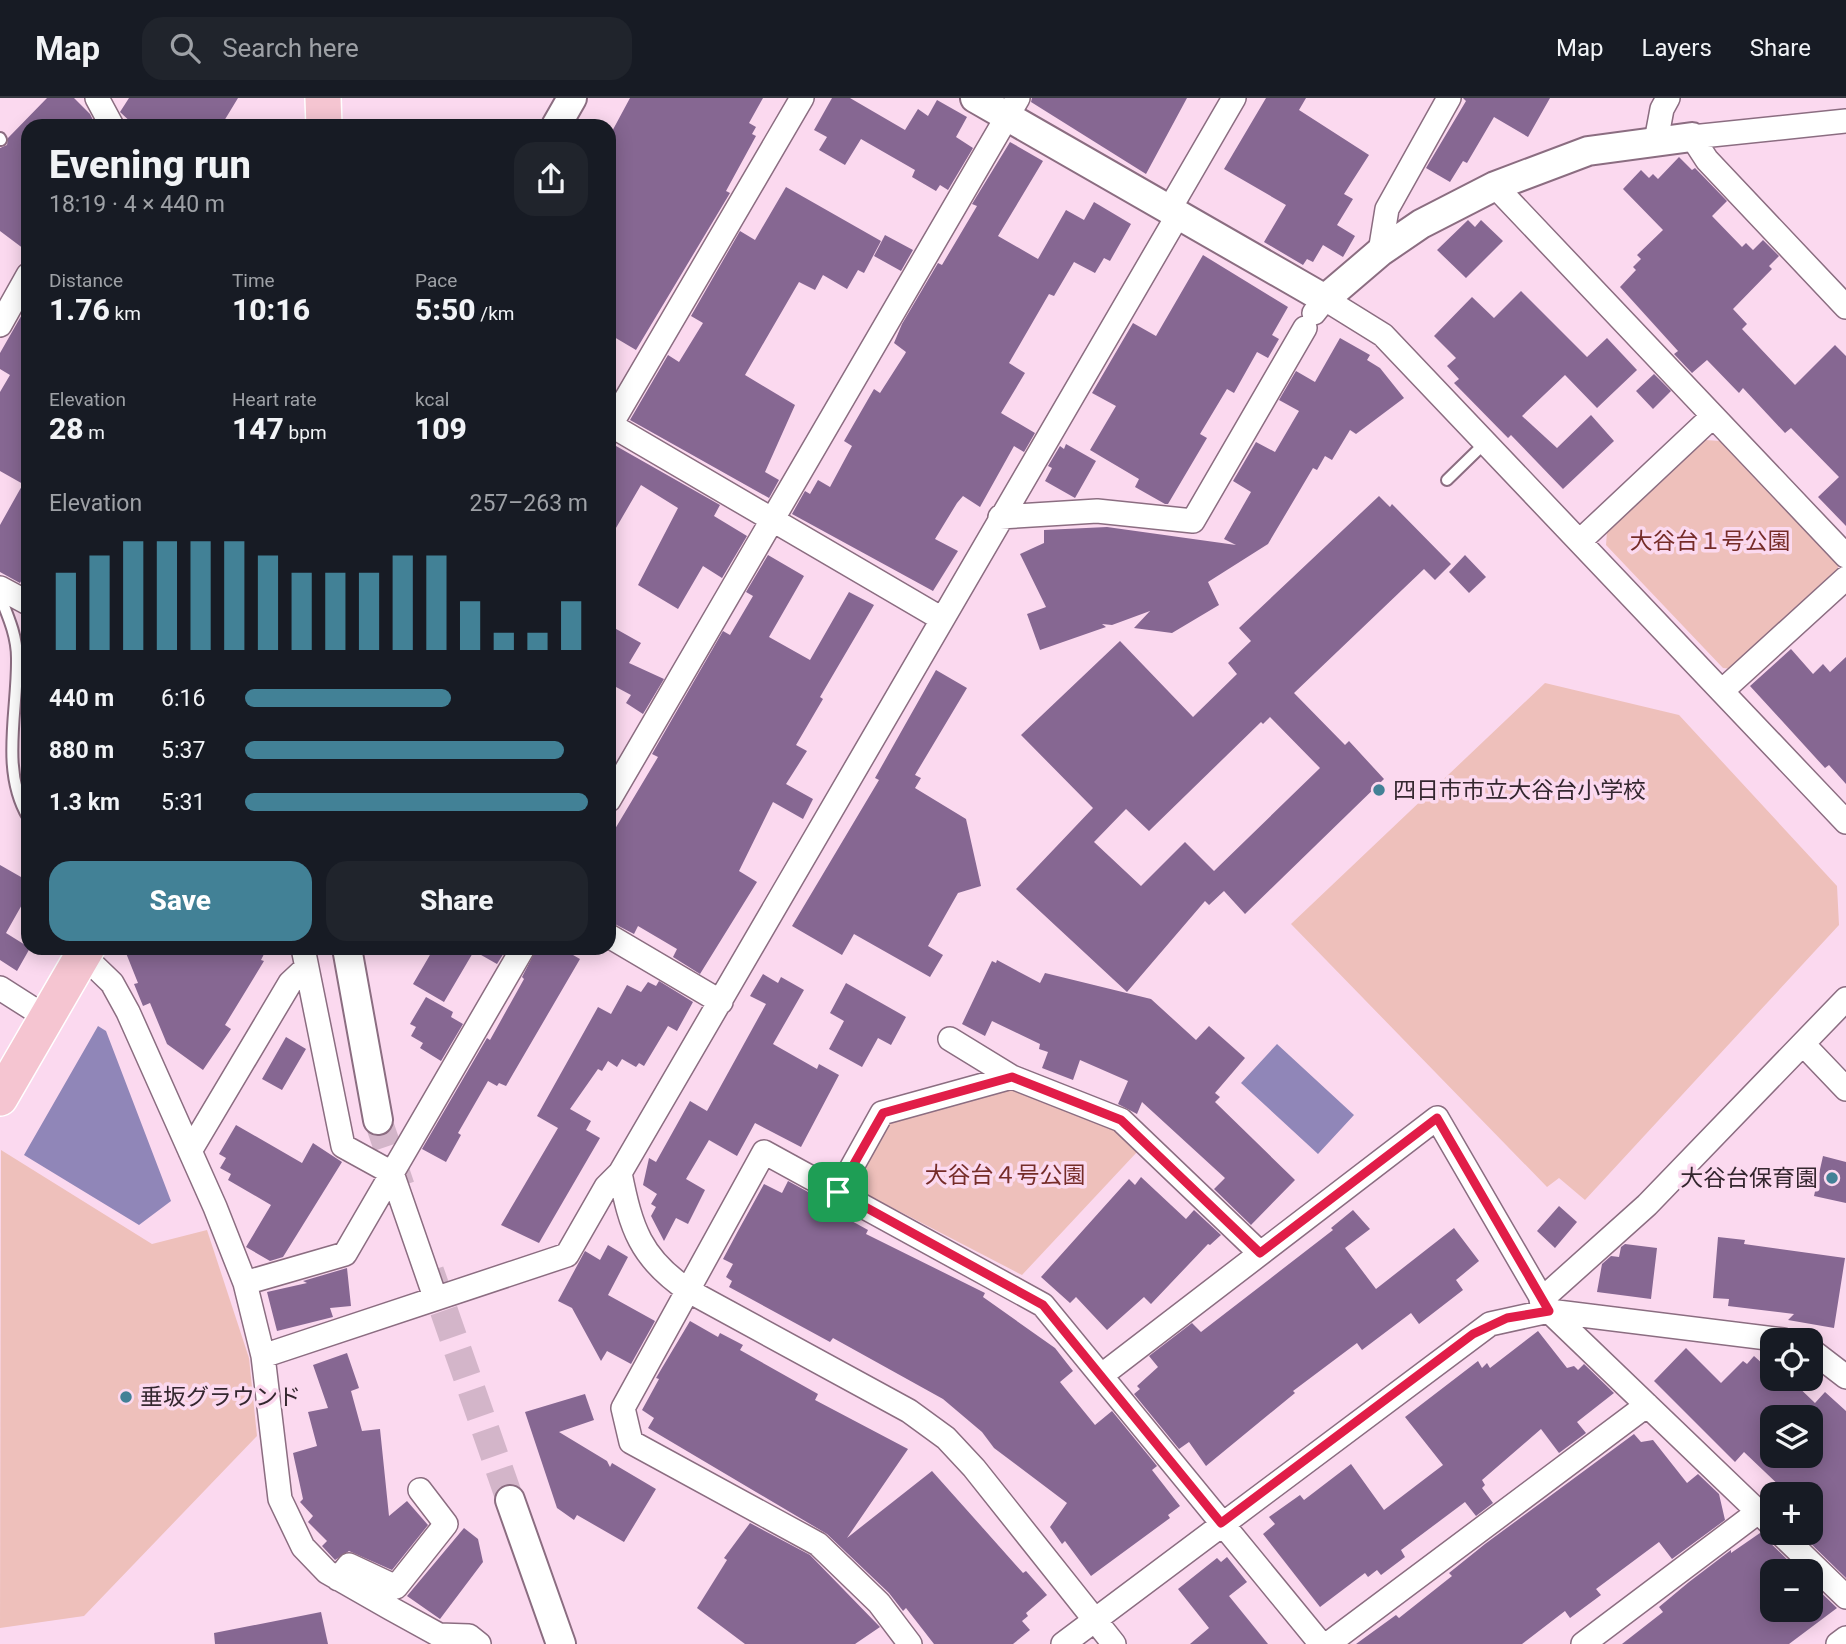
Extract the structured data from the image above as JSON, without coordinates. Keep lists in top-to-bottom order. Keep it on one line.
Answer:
{"parks":["大谷台１号公園","大谷台４号公園"],"places":["四日市市立大谷台小学校","大谷台保育園","垂坂グラウンド"],"page":{"header":"Map","search":"Search here","nav":["Map","Layers","Share"],"heading":["Evening run","18:19 · 4 × 440 m"],"stats":[["Distance","1.76 km"],["Time","10:16"],["Pace","5:50 /km"],["Elevation","28 m"],["Heart rate","147 bpm"],["kcal","109"]],"chart":["Elevation","257–263 m"],"list":[{"name":"440 m","note":"6:16"},{"name":"880 m","note":"5:37"},{"name":"1.3 km","note":"5:31"}],"buttons":["Save","Share"],"map_buttons":["+","−"]}}
